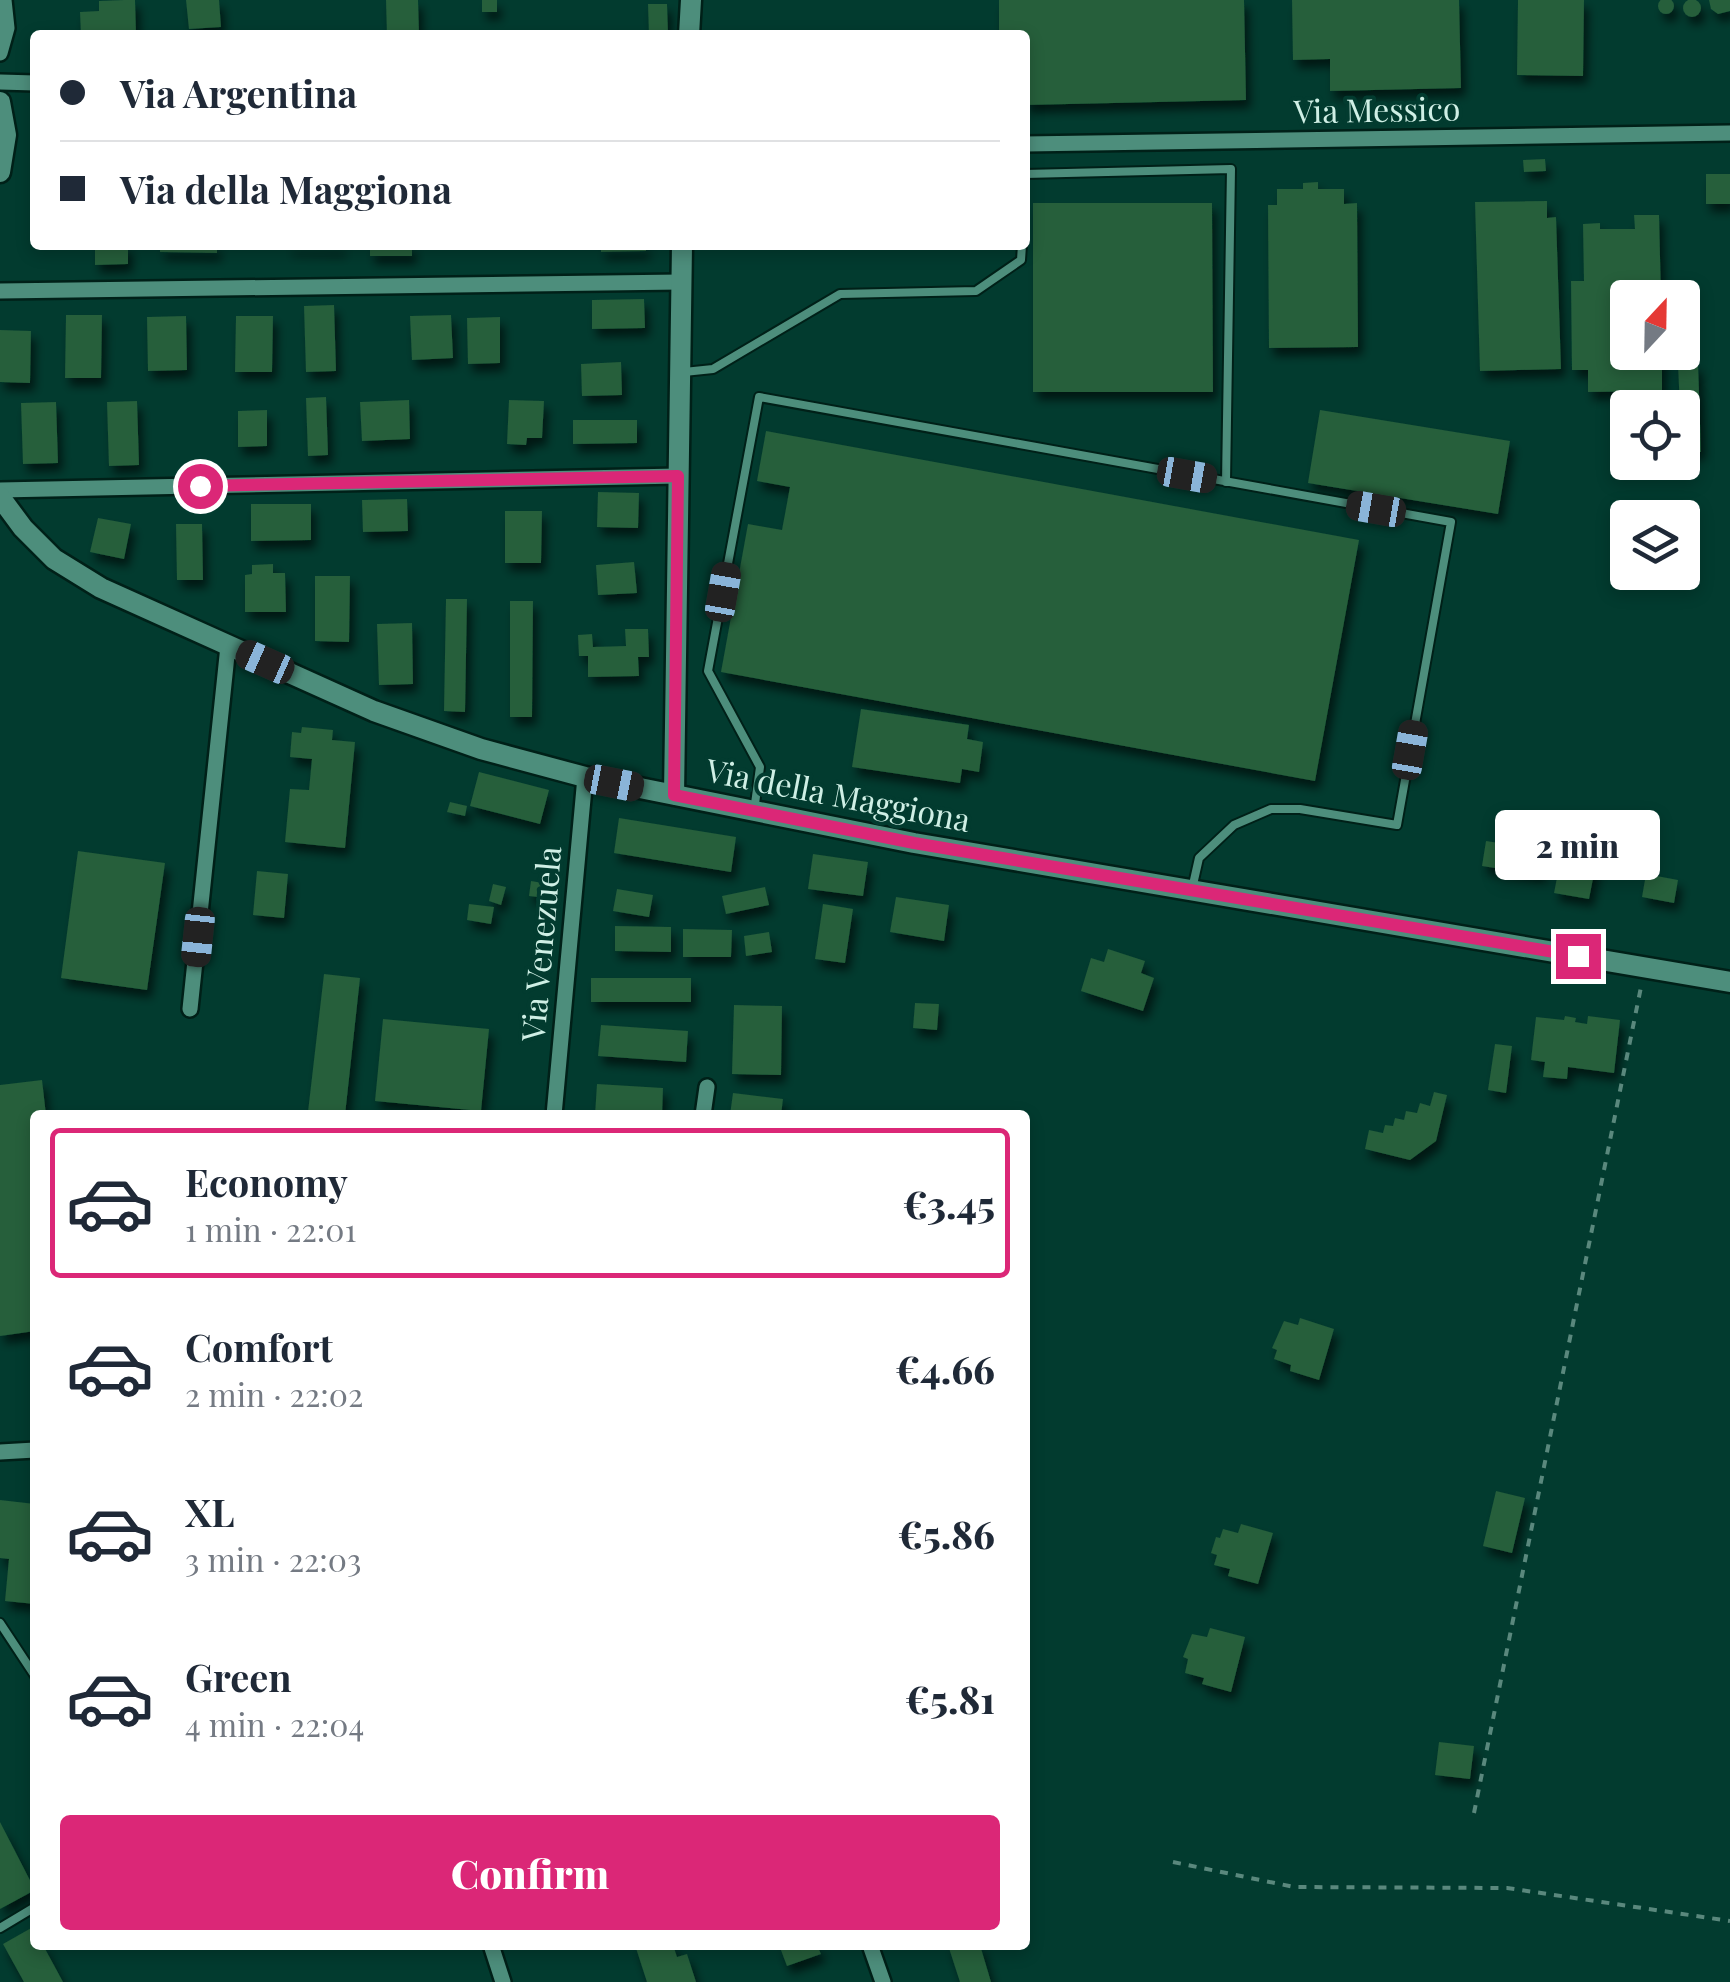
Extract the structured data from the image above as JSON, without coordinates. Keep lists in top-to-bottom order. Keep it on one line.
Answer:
{"streets":{"street":["Via Messico","Via della Maggiona","Via Venezuela"]},"crossings":[["Via della Maggiona","Via Venezuela"]],"north":"top","page":{"banner":["Via Argentina","Via della Maggiona"],"bubble":"2 min","list":[{"name":"Economy","note":"1 min · 22:01","value":"€3.45"},{"name":"Comfort","note":"2 min · 22:02","value":"€4.66"},{"name":"XL","note":"3 min · 22:03","value":"€5.86"},{"name":"Green","note":"4 min · 22:04","value":"€5.81"}],"buttons":"Confirm"}}
